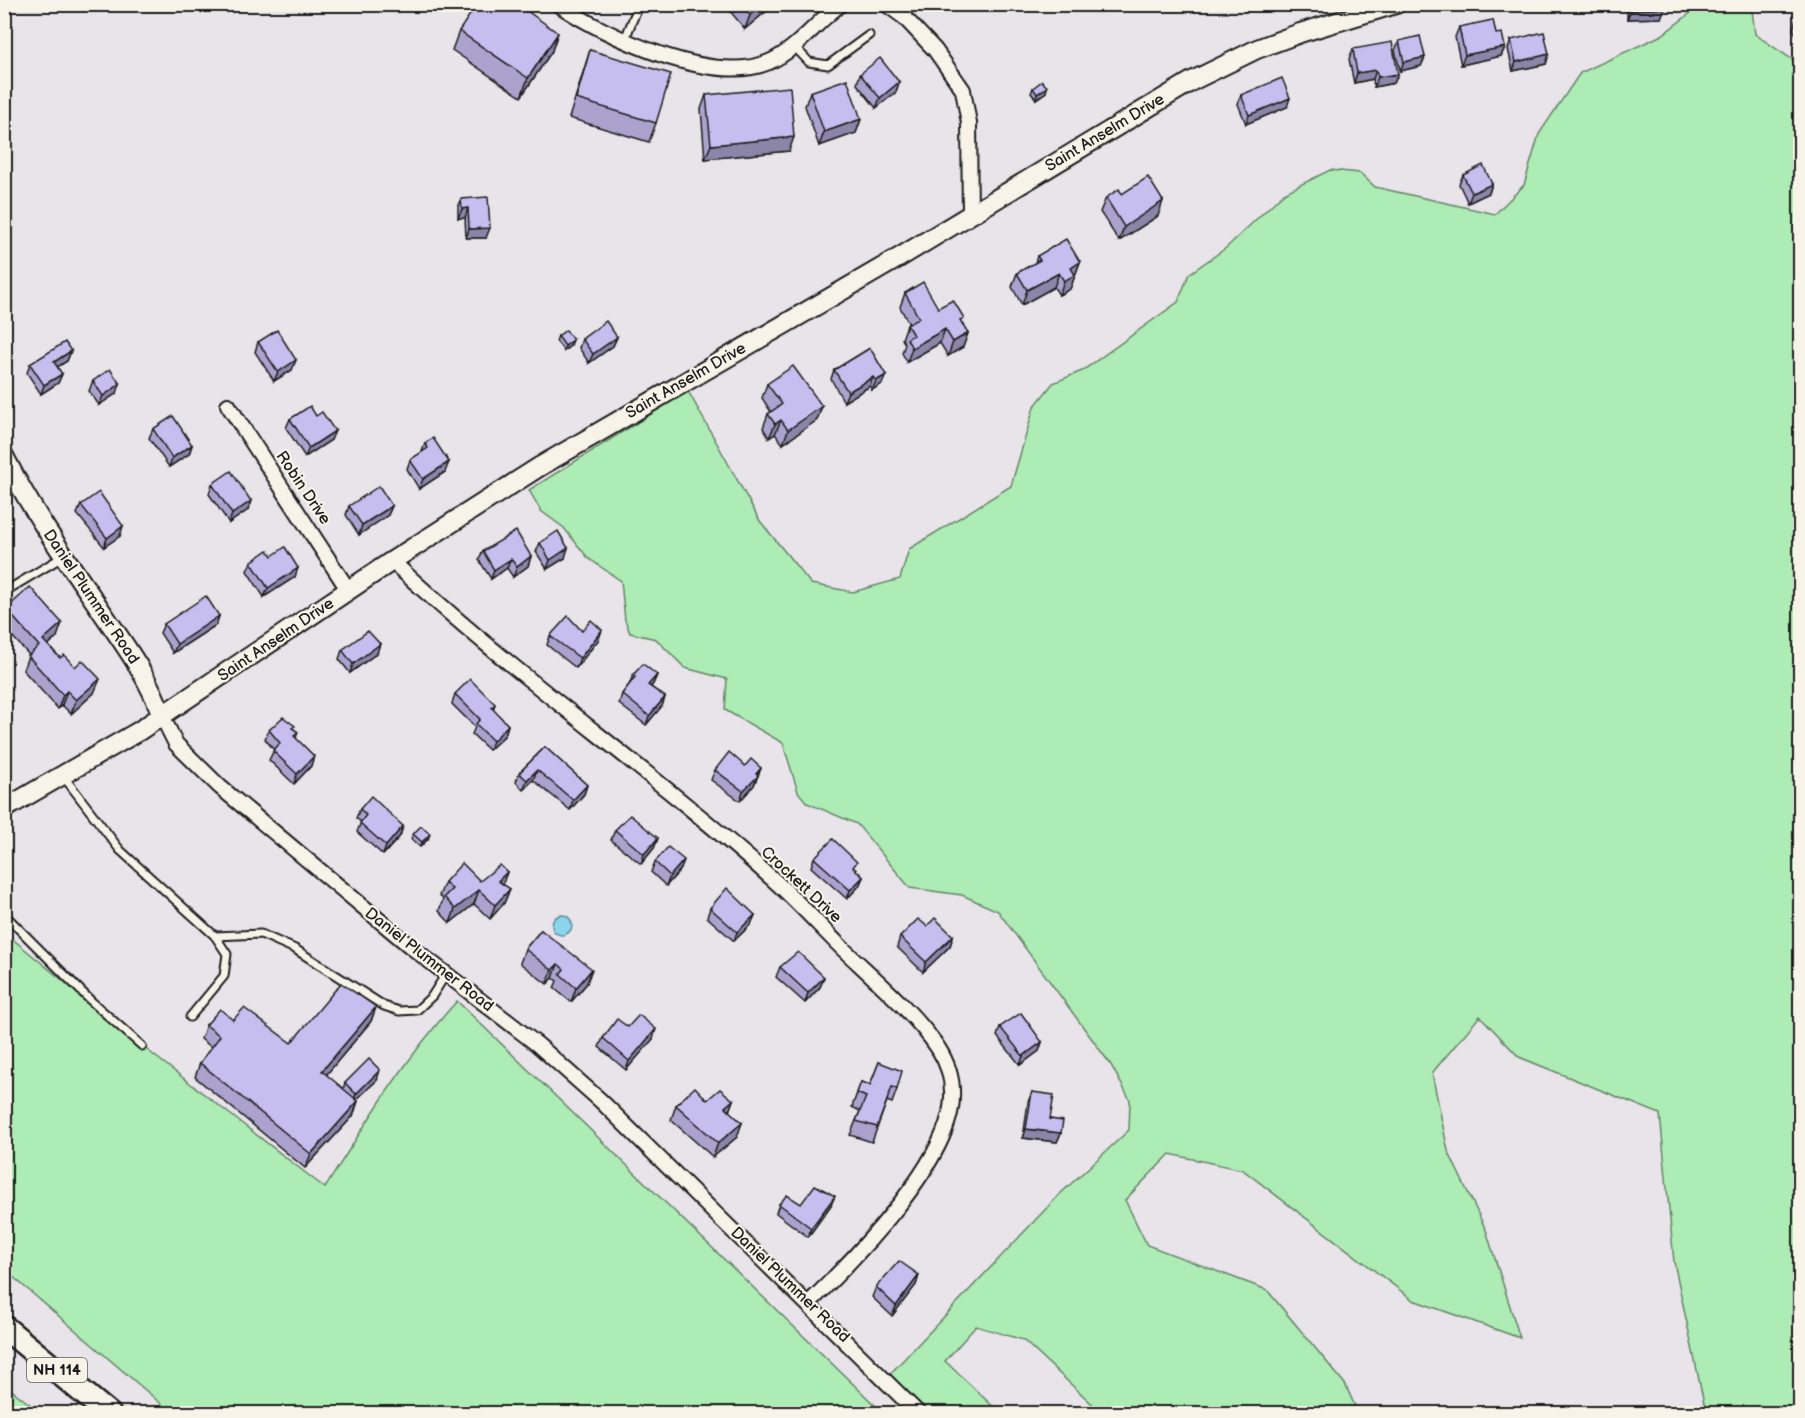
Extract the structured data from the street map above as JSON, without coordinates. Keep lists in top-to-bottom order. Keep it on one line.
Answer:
{"streets":{"main road":["NH 114"],"street":["Saint Anselm Drive","Robin Drive","Daniel Plummer Road","Crockett Drive"]},"crossings":[["Saint Anselm Drive","Robin Drive"],["Saint Anselm Drive","Daniel Plummer Road"],["Saint Anselm Drive","Crockett Drive"],["Daniel Plummer Road","Crockett Drive"]]}
